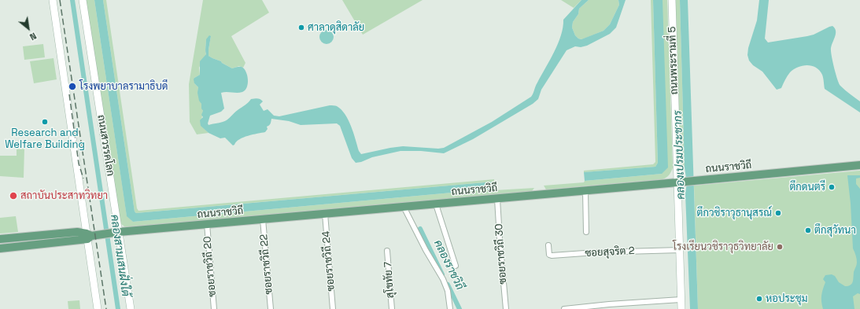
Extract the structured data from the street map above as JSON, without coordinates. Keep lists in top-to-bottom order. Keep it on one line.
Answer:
{"streets":{"main road":["ถนนราชวิถี"],"street":["ถนนพระรามที่ 5","ถนนสวรรคโลก","ซอยสุจริต 2","ซอยราชวิถี 30","ซอยราชวิถี 24","ซอยราชวิถี 22","ซอยราชวิถี 20","สุโขทัย 7"]},"crossings":[["ถนนพระรามที่ 5","ถนนราชวิถี"],["ถนนพระรามที่ 5","ซอยสุจริต 2"],["ถนนสวรรคโลก","ถนนราชวิถี"],["ถนนราชวิถี","ซอยราชวิถี 30"],["ถนนราชวิถี","ซอยราชวิถี 24"],["ถนนราชวิถี","ซอยราชวิถี 22"],["ถนนราชวิถี","ซอยราชวิถี 20"]],"water":["คลองเปรมประชากร","คลองสามเสนฝั่งใต้","คลองราชวิถี"],"places":["ศาลาดุสิดาลัย","โรงพยาบาลรามาธิบดี","Research and Welfare Building","ตึกดนตรี","สถาบันประสาทวิทยา","ตึกวชิราวุธานุสรณ์","ตึกสุวัทนา","โรงเรียนวชิราวุธวิทยาลัย","หอประชุม"],"north":"bottom right"}
